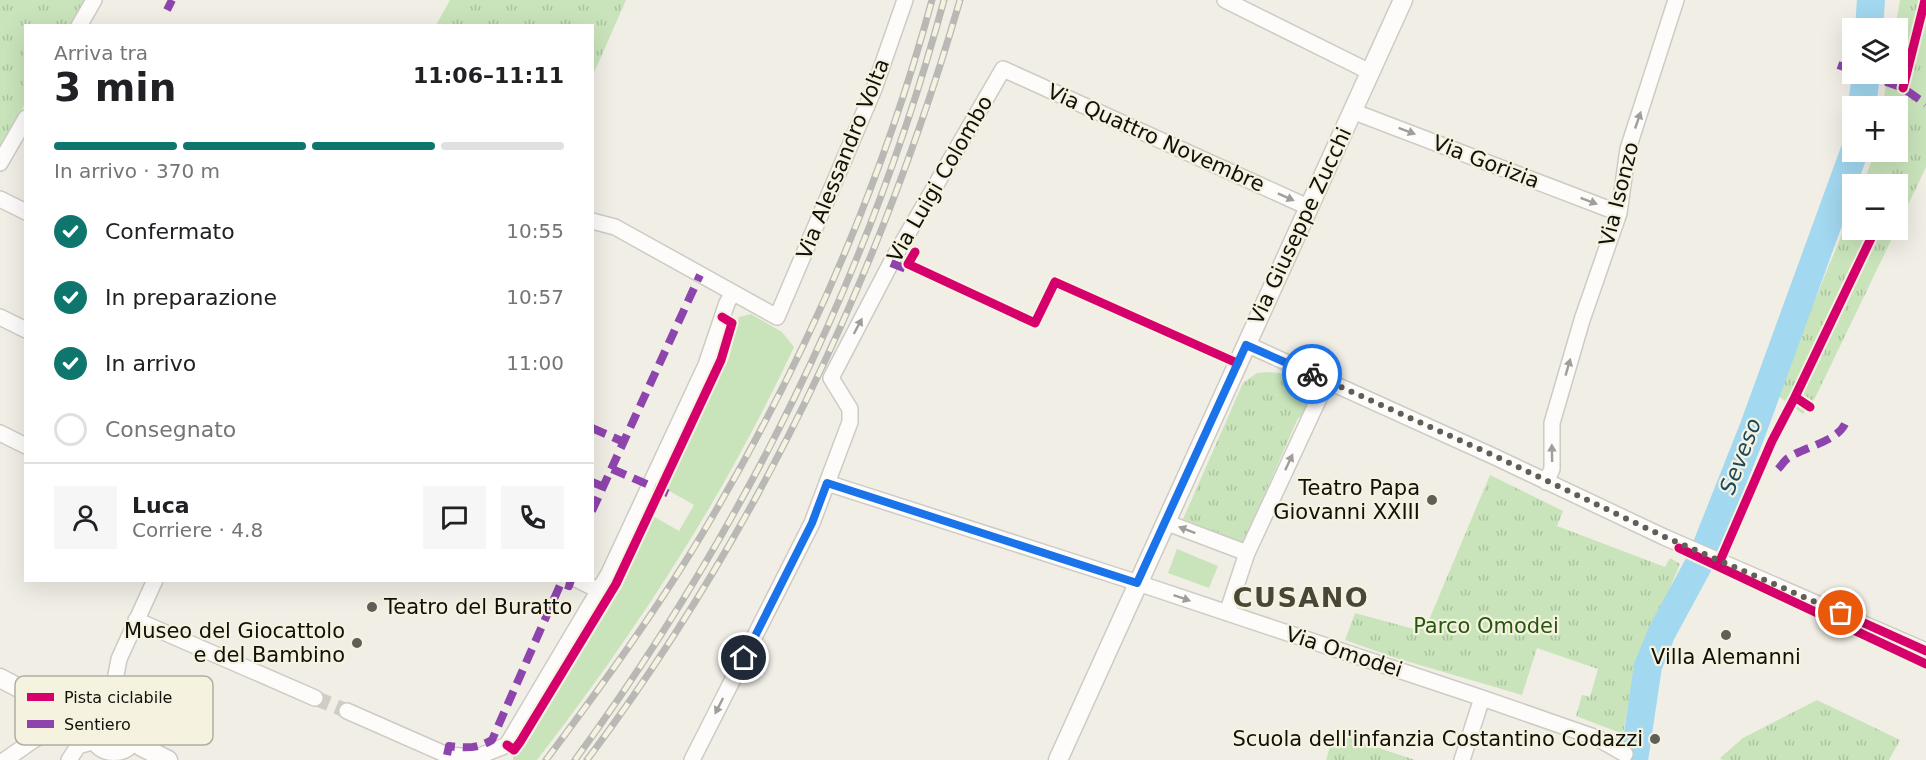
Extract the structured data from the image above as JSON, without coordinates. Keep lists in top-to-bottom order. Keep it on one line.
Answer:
{"streets":{"street":["Via Quattro Novembre","Via Alessandro Volta","Via Gorizia","Via Luigi Colombo","Via Isonzo","Via Giuseppe Zucchi","Via Omodei"]},"crossings":[["Via Quattro Novembre","Via Luigi Colombo"],["Via Quattro Novembre","Via Giuseppe Zucchi"],["Via Gorizia","Via Isonzo"],["Via Gorizia","Via Giuseppe Zucchi"],["Via Luigi Colombo","Via Omodei"],["Via Giuseppe Zucchi","Via Omodei"]],"one_way":["Via Quattro Novembre","Via Gorizia","Via Isonzo"],"districts":["CUSANO"],"water":["Seveso"],"parks":["Parco Omodei"],"places":["Teatro Papa Giovanni XXIII","Teatro del Buratto","Villa Alemanni","Museo del Giocattolo e del Bambino","Scuola dell'infanzia Costantino Codazzi"],"legend":["Pista ciclabile","Sentiero"],"page":{"map_buttons":["+","−"],"heading":["3 min","Arriva tra","11:06–11:11"],"panel":["Luca","Corriere · 4.8"],"bar":"In arrivo · 370 m","list":[["Confermato","10:55"],["In preparazione","10:57"],["In arrivo","11:00"],"Consegnato"]}}
